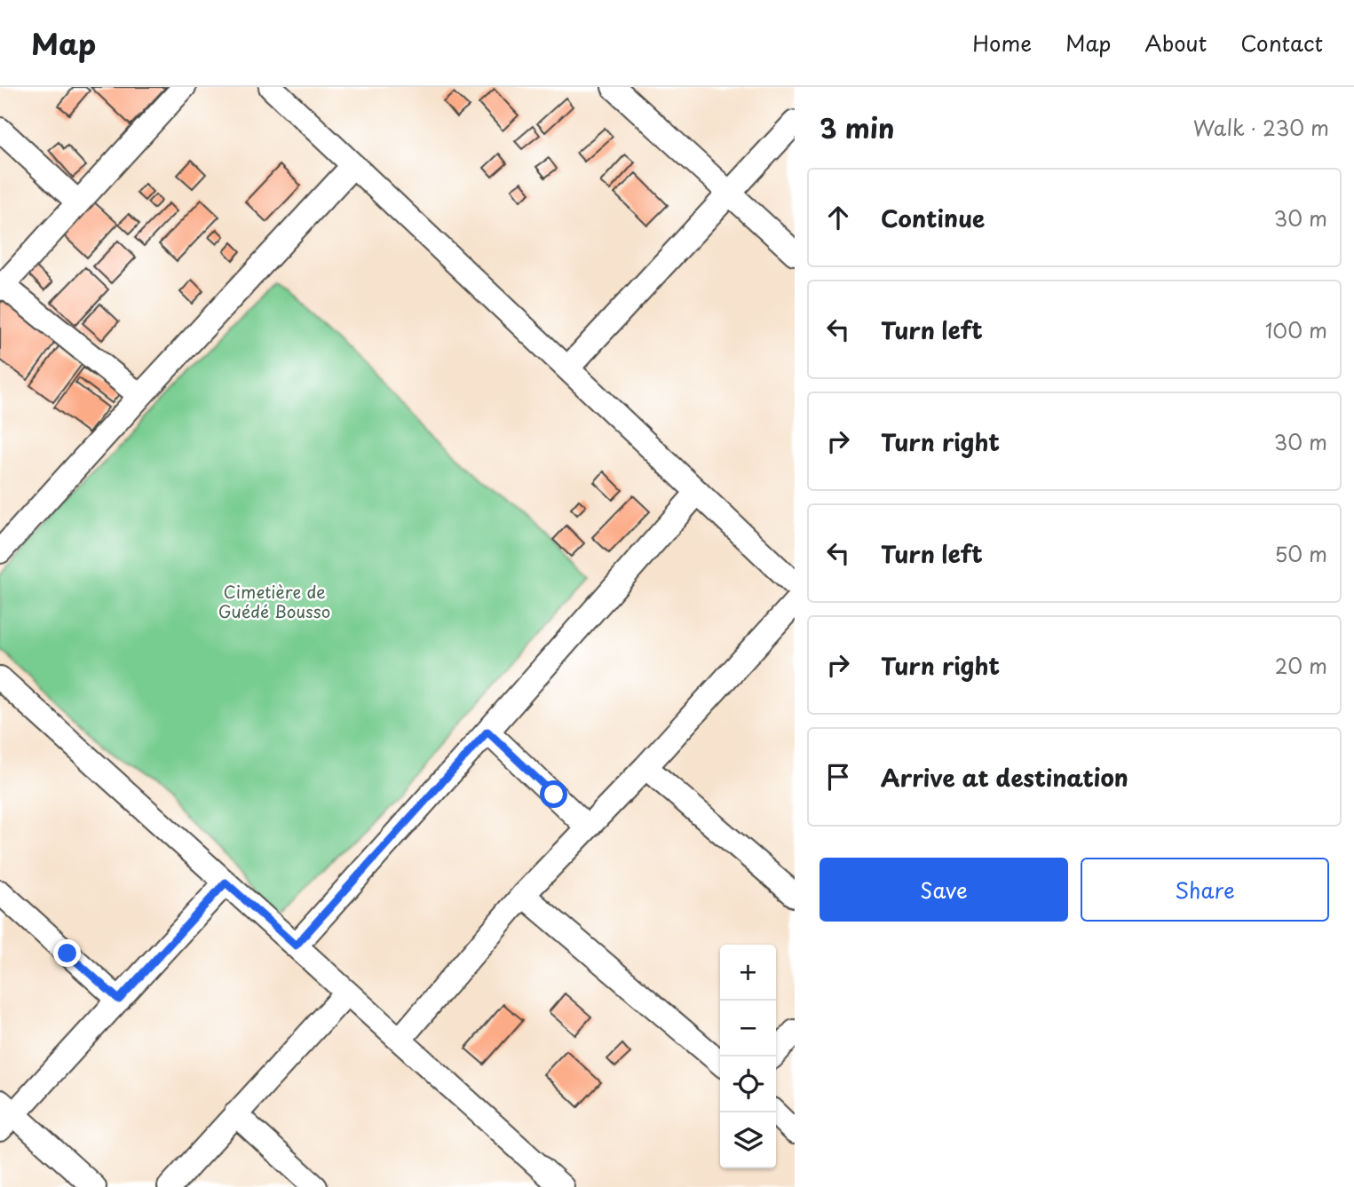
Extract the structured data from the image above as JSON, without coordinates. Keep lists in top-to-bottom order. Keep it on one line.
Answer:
{"parks":["Cimetière de Guédé Bousso"],"page":{"header":"Map","nav":["Home","Map","About","Contact"],"heading":["3 min","Walk · 230 m"],"list":[["Continue","30 m"],["Turn left","100 m"],["Turn right","30 m"],["Turn left","50 m"],["Turn right","20 m"],"Arrive at destination"],"buttons":["Save","Share"],"map_buttons":["+","−"]}}
